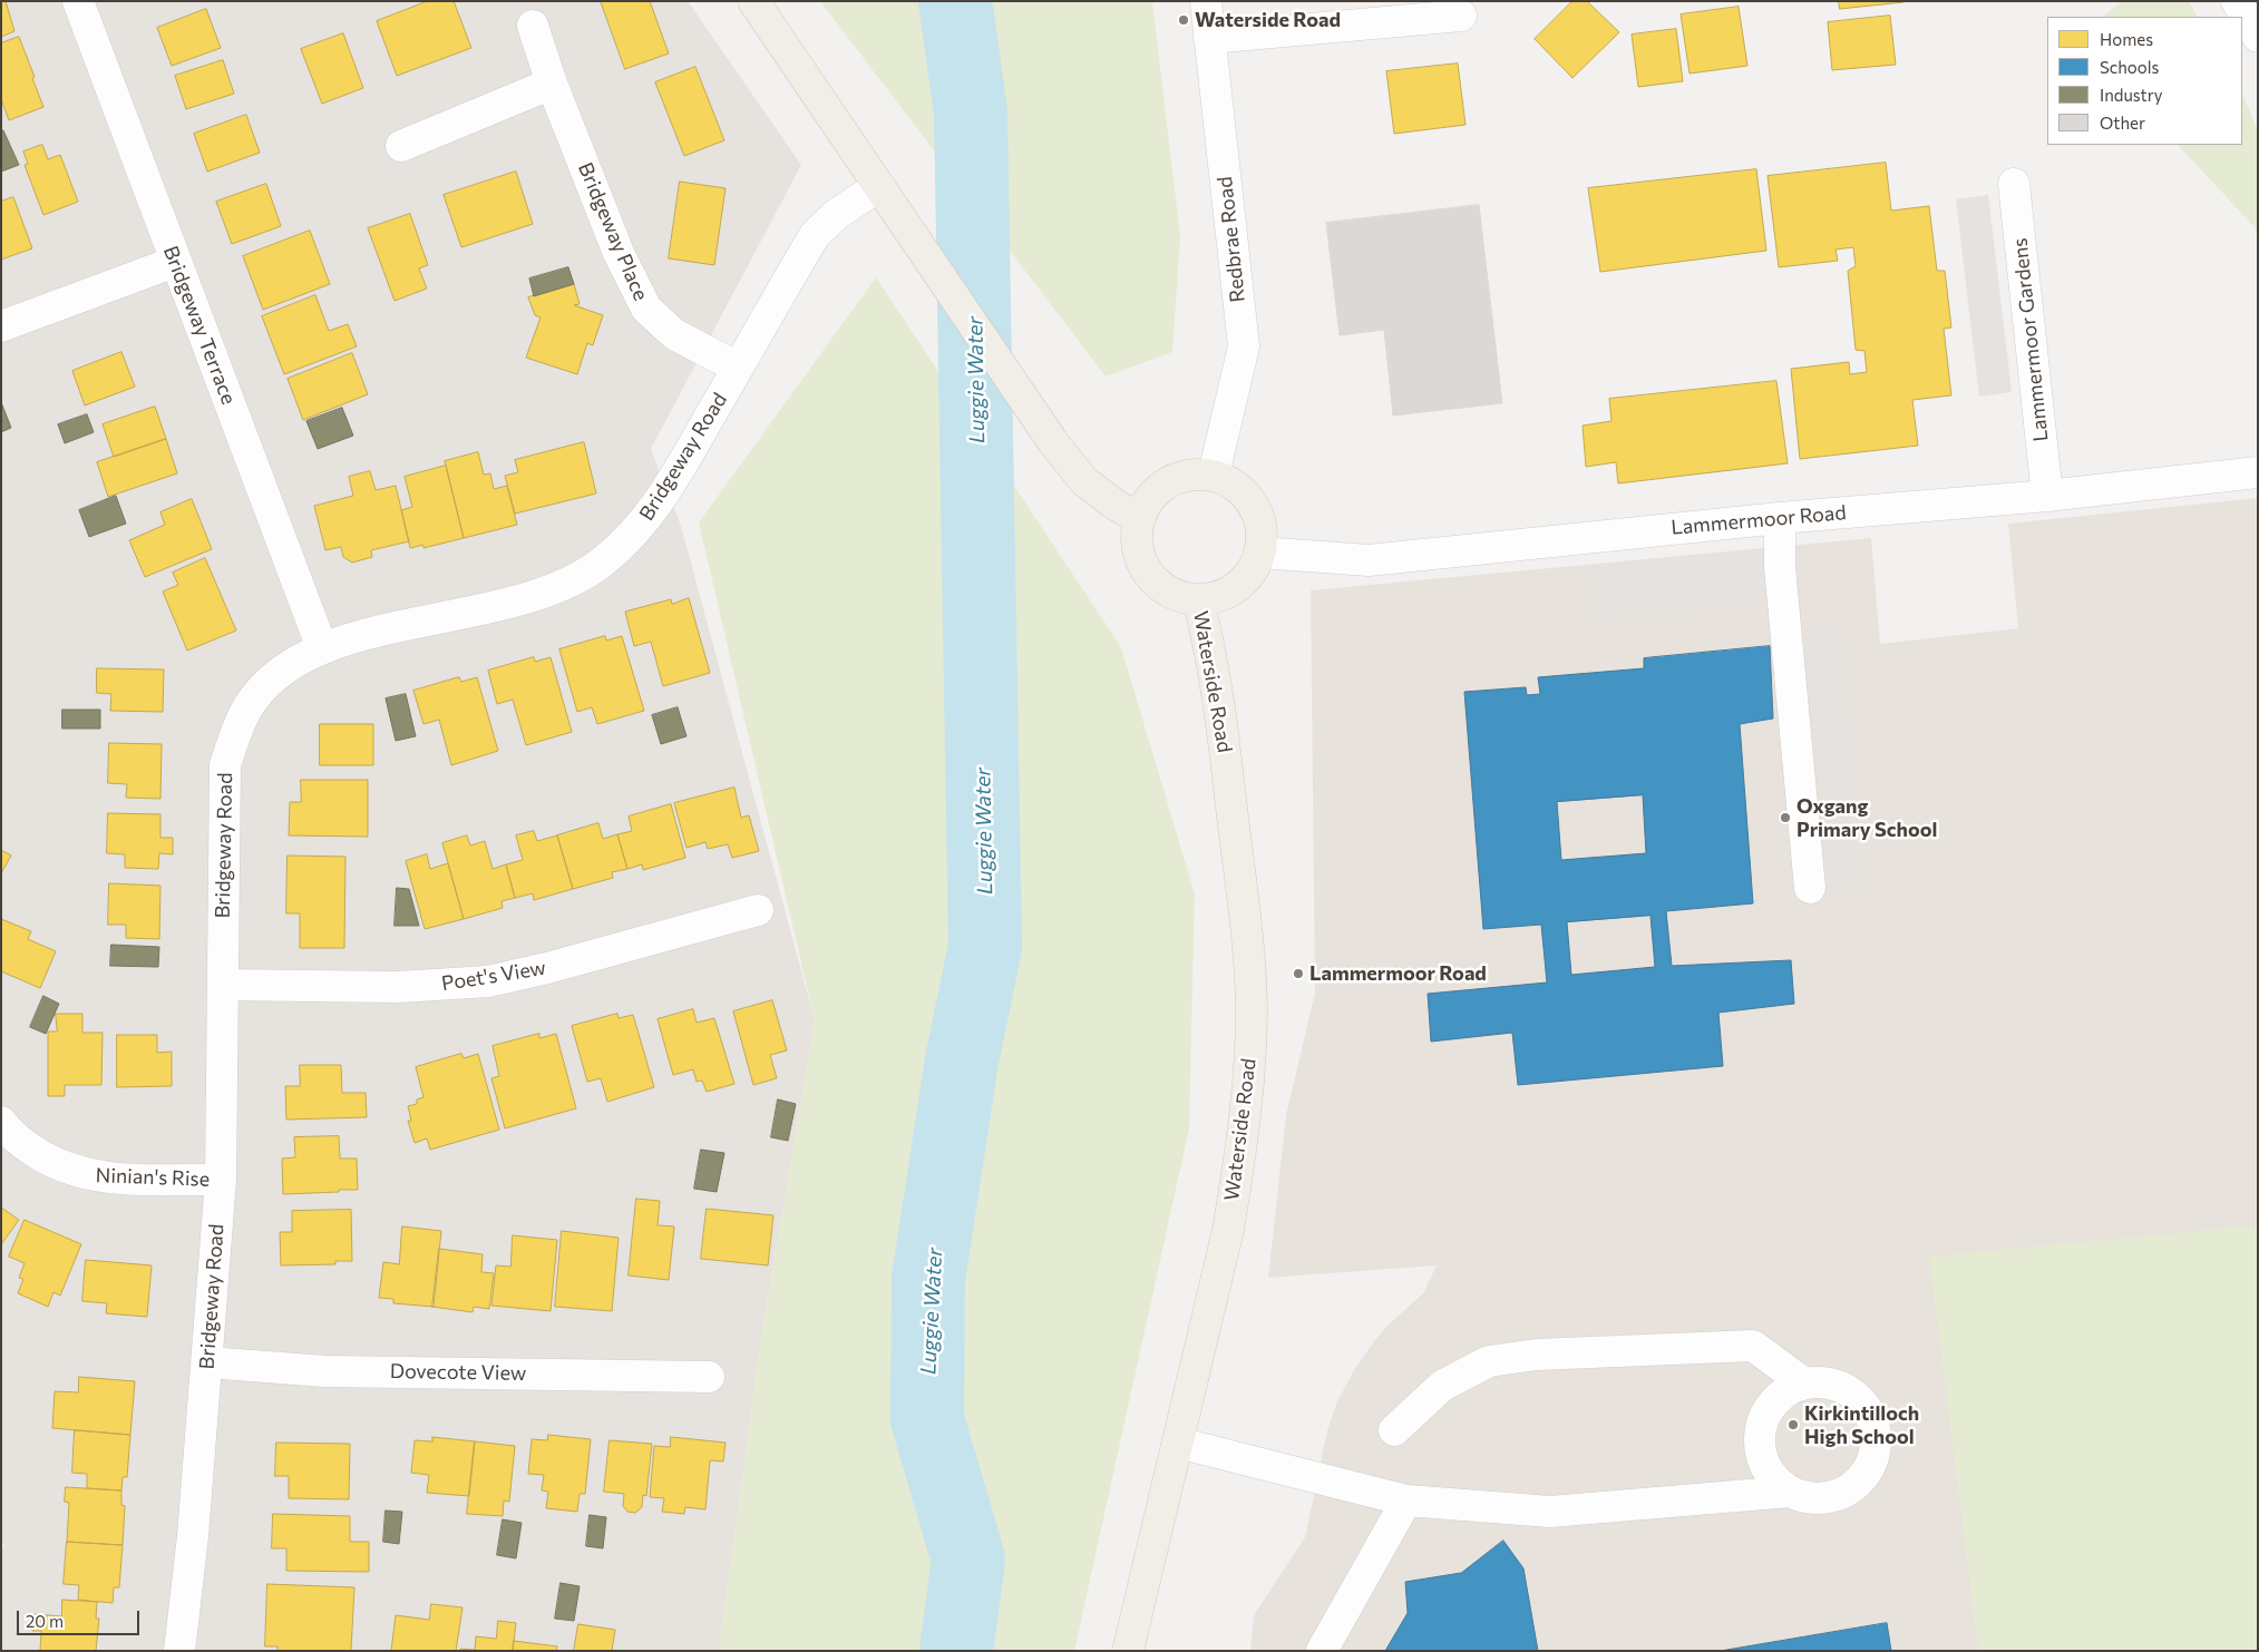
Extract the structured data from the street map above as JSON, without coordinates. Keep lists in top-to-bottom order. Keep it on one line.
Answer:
{"streets":{"main road":["Waterside Road"],"street":["Bridgeway Place","Redbrae Road","Bridgeway Terrace","Lammermoor Gardens","Bridgeway Road","Lammermoor Road","Poet's View","Ninian's Rise","Dovecote View"]},"crossings":[["Bridgeway Place","Bridgeway Road"],["Redbrae Road","Lammermoor Road"],["Redbrae Road","Waterside Road"],["Bridgeway Terrace","Bridgeway Road"],["Lammermoor Gardens","Lammermoor Road"],["Bridgeway Road","Poet's View"],["Bridgeway Road","Ninian's Rise"],["Bridgeway Road","Dovecote View"],["Lammermoor Road","Waterside Road"]],"water":["Luggie Water"],"places":["Waterside Road","Oxgang Primary School","Lammermoor Road","Kirkintilloch High School"],"legend":["Homes","Schools","Industry","Other"],"scale_bar":"20 m"}
